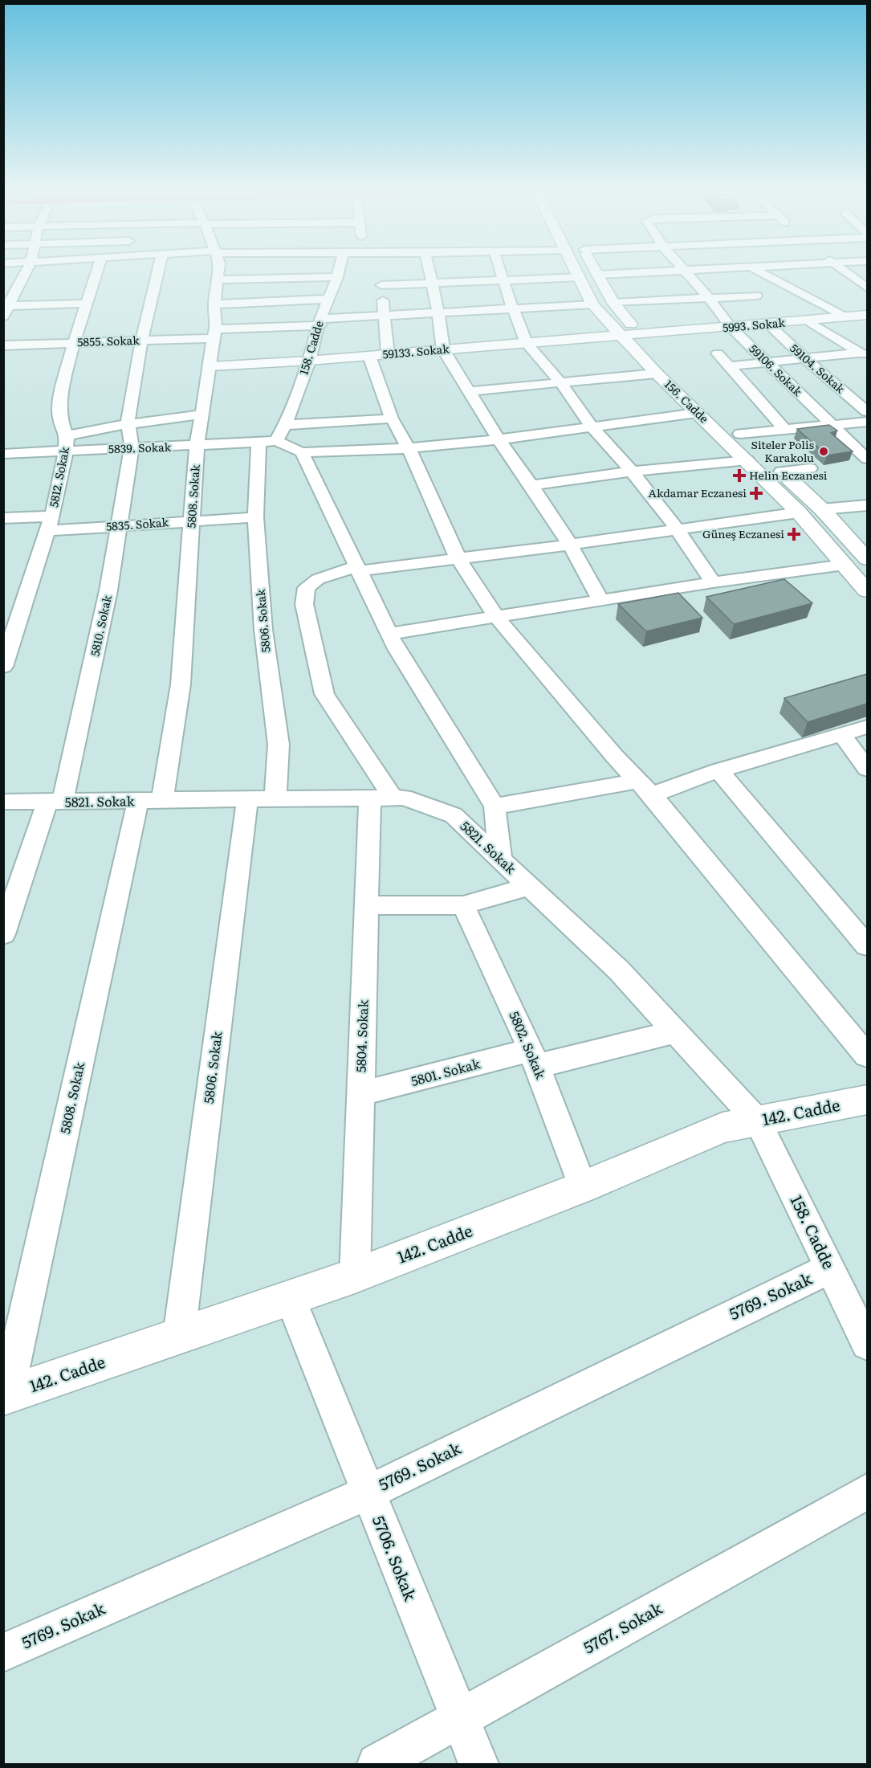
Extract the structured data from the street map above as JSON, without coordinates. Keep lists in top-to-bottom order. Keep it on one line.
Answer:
{"streets":{"street":["5993. Sokak","5855. Sokak","158. Cadde","59133. Sokak","59104. Sokak","59106. Sokak","156. Cadde","5839. Sokak","5812. Sokak","5808. Sokak","5835. Sokak","5806. Sokak","5810. Sokak","5821. Sokak","5804. Sokak","5802. Sokak","5801. Sokak","142. Cadde","5769. Sokak","5706. Sokak","5767. Sokak"]},"crossings":[["5993. Sokak","59133. Sokak"],["5993. Sokak","59104. Sokak"],["5993. Sokak","59106. Sokak"],["5993. Sokak","156. Cadde"],["5855. Sokak","158. Cadde"],["5855. Sokak","156. Cadde"],["5855. Sokak","5812. Sokak"],["5855. Sokak","5808. Sokak"],["158. Cadde","59133. Sokak"],["158. Cadde","5839. Sokak"],["158. Cadde","5806. Sokak"],["158. Cadde","5821. Sokak"],["158. Cadde","142. Cadde"],["158. Cadde","5769. Sokak"],["59133. Sokak","156. Cadde"],["59133. Sokak","5808. Sokak"],["5839. Sokak","5812. Sokak"],["5839. Sokak","5808. Sokak"],["5839. Sokak","5806. Sokak"],["5839. Sokak","5810. Sokak"],["5812. Sokak","5835. Sokak"],["5808. Sokak","5835. Sokak"],["5808. Sokak","5821. Sokak"],["5808. Sokak","142. Cadde"],["5835. Sokak","5806. Sokak"],["5835. Sokak","5810. Sokak"],["5806. Sokak","5821. Sokak"],["5806. Sokak","142. Cadde"],["5810. Sokak","5821. Sokak"],["5821. Sokak","5804. Sokak"],["5821. Sokak","5801. Sokak"],["5821. Sokak","142. Cadde"],["5804. Sokak","5801. Sokak"],["5804. Sokak","142. Cadde"],["5802. Sokak","5801. Sokak"],["5802. Sokak","142. Cadde"],["142. Cadde","5706. Sokak"],["5769. Sokak","5706. Sokak"],["5706. Sokak","5767. Sokak"]],"places":{"other":["Siteler Polis Karakolu"],"health":["Helin Eczanesi","Akdamar Eczanesi","Güneş Eczanesi"]}}
